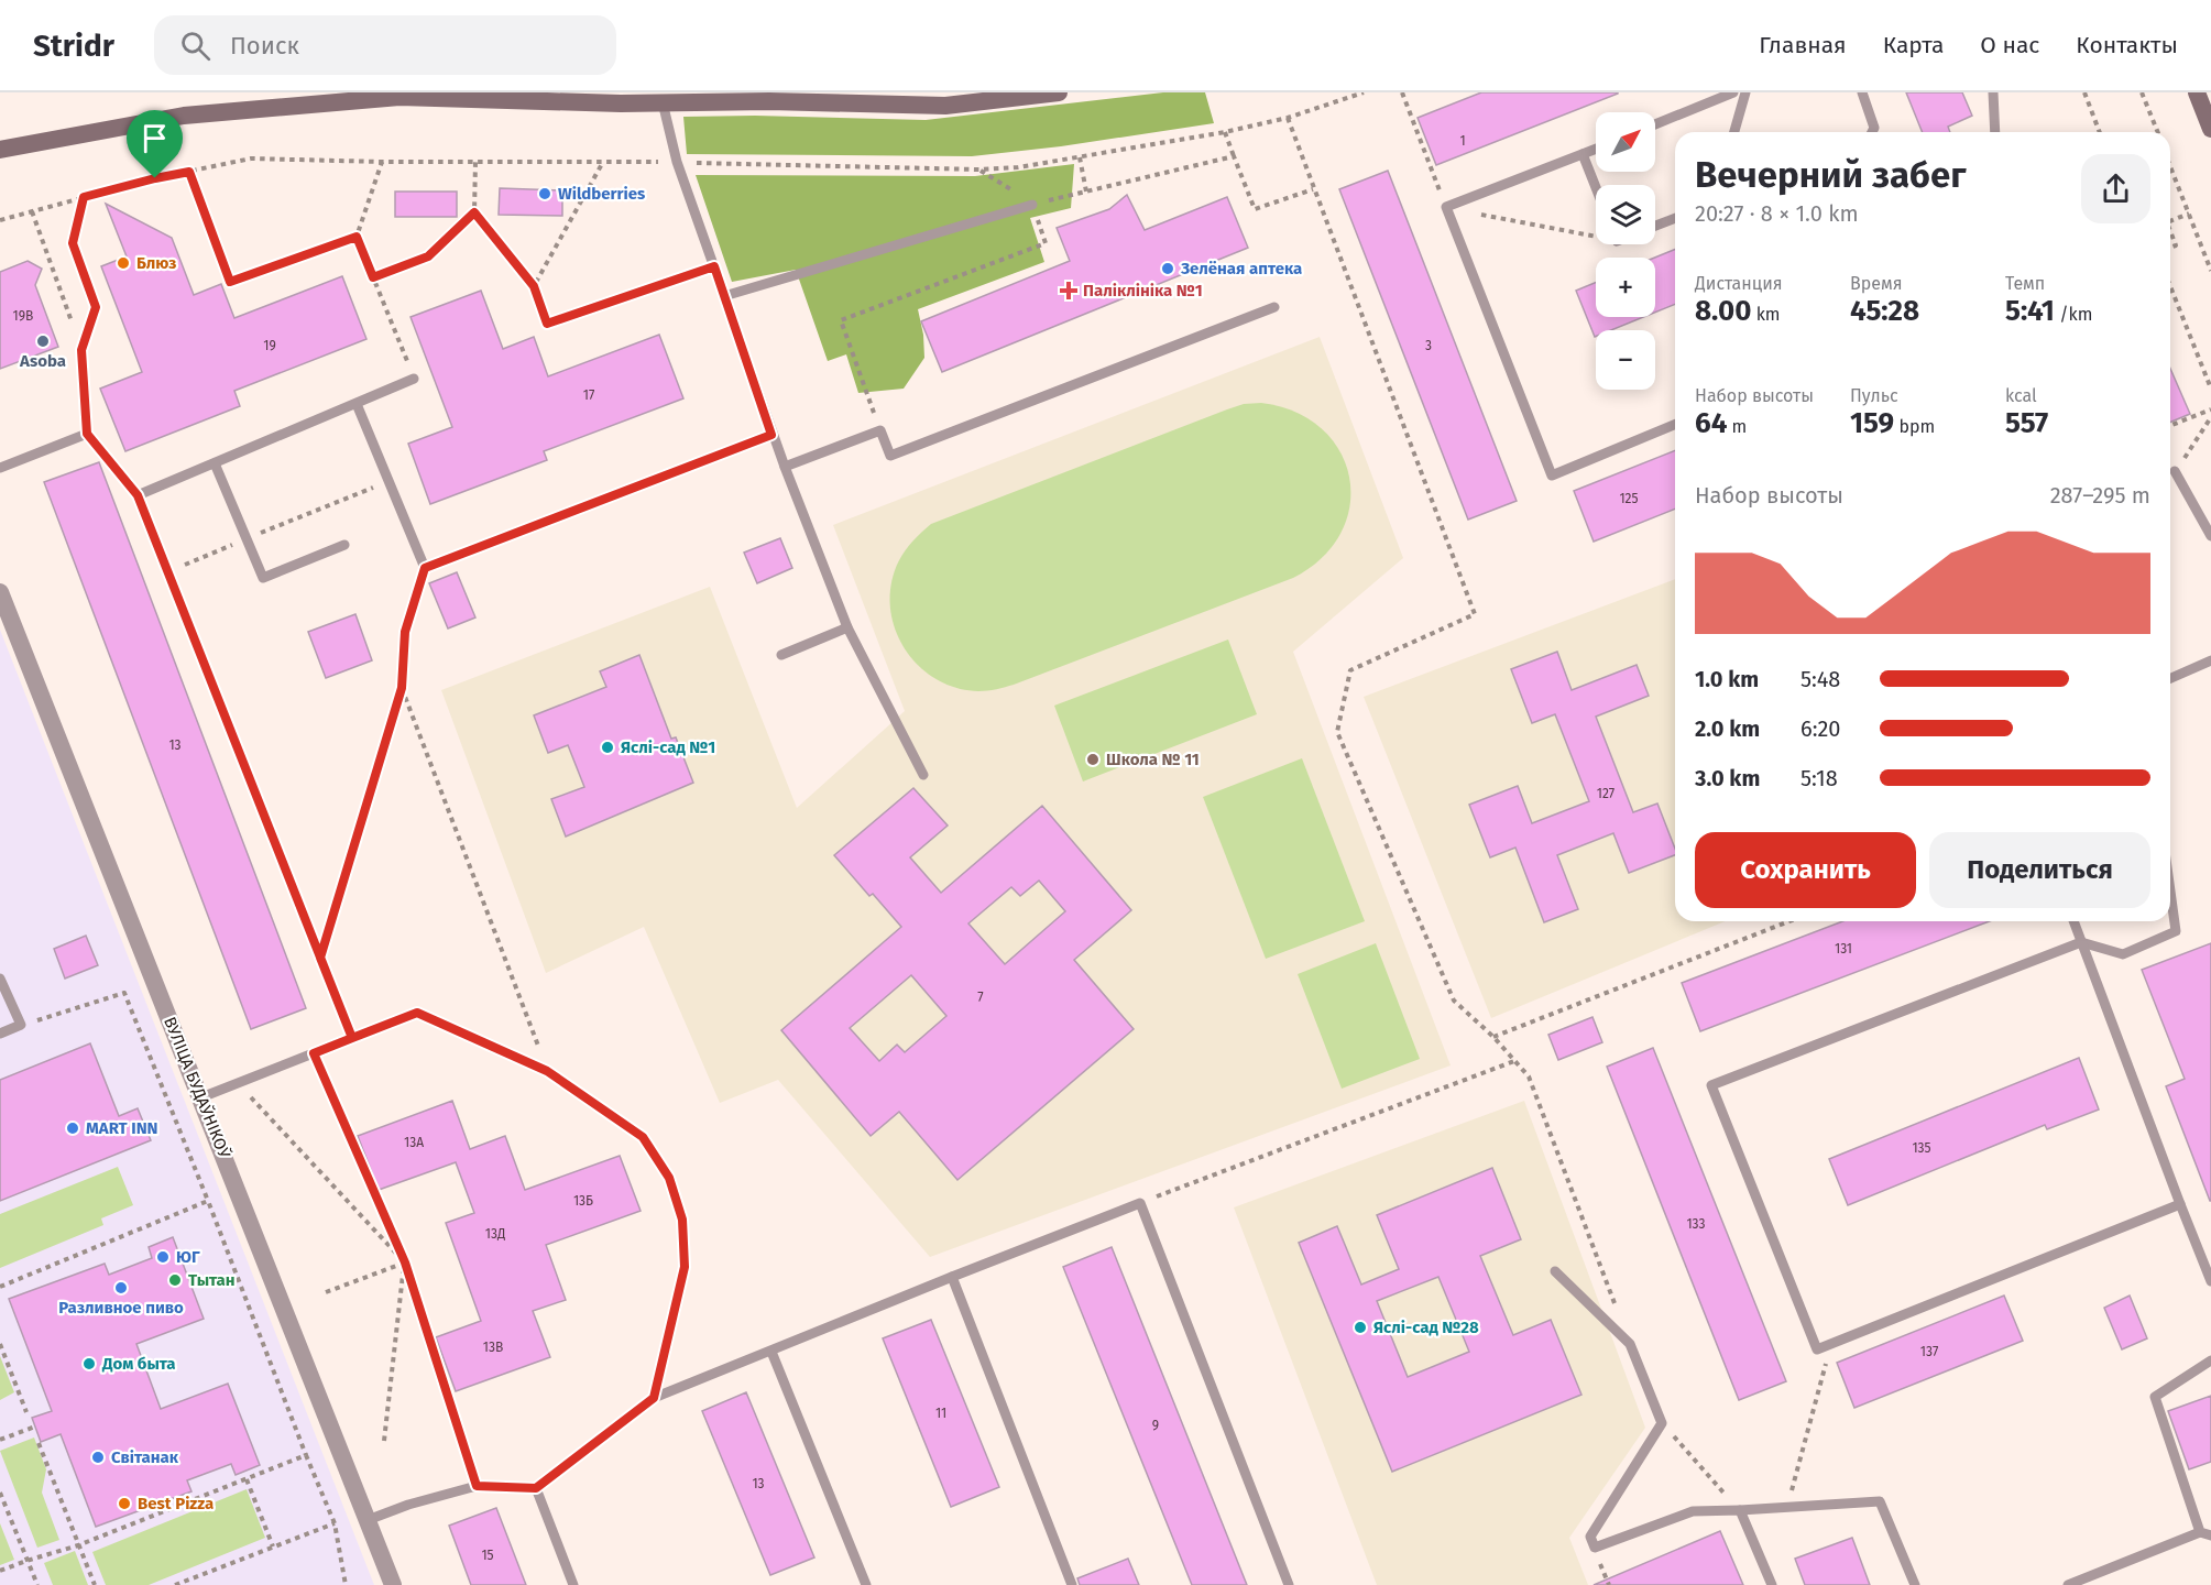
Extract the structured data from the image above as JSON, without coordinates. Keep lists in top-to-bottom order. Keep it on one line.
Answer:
{"streets":{"street":["ВУЛІЦА БУДАЎНІКОЎ"]},"places":{"other":["Wildberries","Блюз","Зелёная аптека","Asoba","Яслі-сад №1","Школа № 11","MART INN","ЮГ","Тытан","Разливное пиво","Яслі-сад №28","Дом быта","Світанак","Best Pizza"],"health":["Паліклініка №1"]},"house_numbers":["1","19В","19","3","17","125","13","127","131","7","13А","135","13Б","133","13Д","13В","137","11","9","13","15"],"north":"top right","page":{"header":"Stridr","search":"Поиск","nav":["Главная","Карта","О нас","Контакты"],"map_buttons":["+","−"],"heading":["Вечерний забег","20:27 · 8 × 1.0 km"],"stats":[["Дистанция","8.00 km"],["Время","45:28"],["Темп","5:41 /km"],["Набор высоты","64 m"],["Пульс","159 bpm"],["kcal","557"]],"chart":["Набор высоты","287–295 m"],"list":[{"name":"1.0 km","note":"5:48"},{"name":"2.0 km","note":"6:20"},{"name":"3.0 km","note":"5:18"}],"buttons":["Сохранить","Поделиться"]}}
